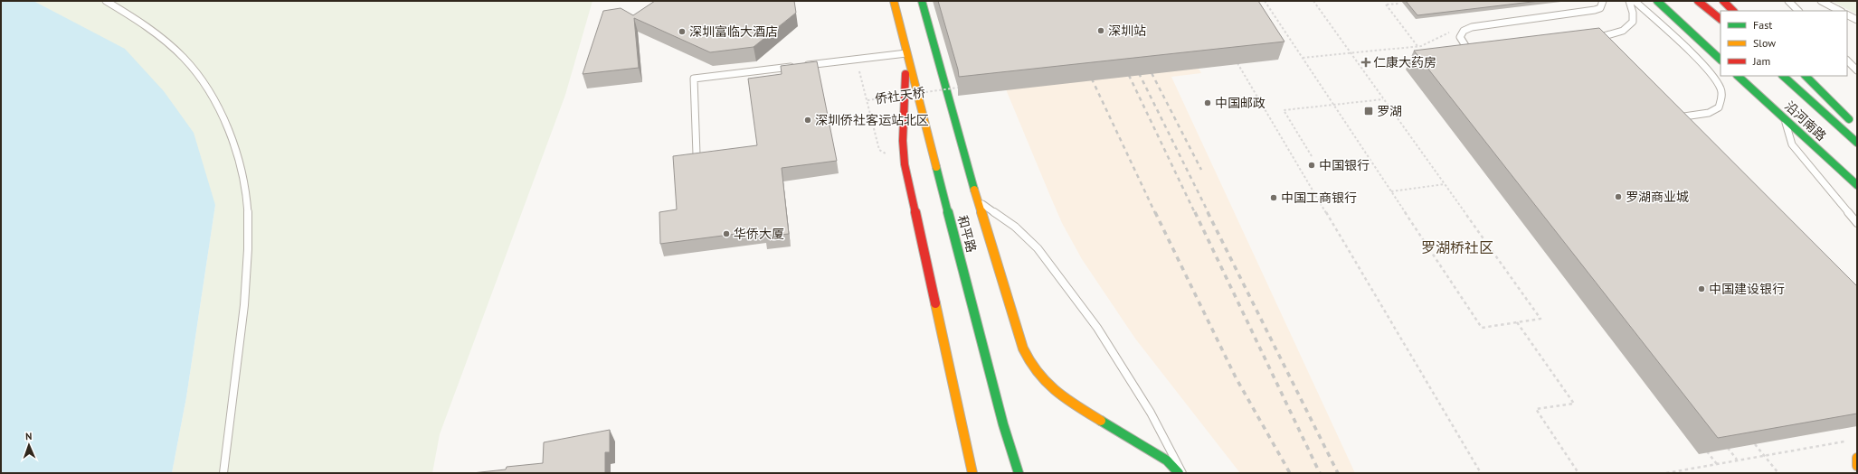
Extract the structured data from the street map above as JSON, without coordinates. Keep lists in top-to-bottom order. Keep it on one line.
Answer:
{"streets":{"main road":["沿河南路","和平路"],"path":["侨社天桥"]},"districts":["罗湖桥社区"],"places":{"other":["深圳站","深圳富临大酒店","中国邮政","深圳侨社客运站北区","中国银行","罗湖商业城","中国工商银行","华侨大厦","中国建设银行"],"health":["仁康大药房"],"transit":["罗湖"]},"legend":["Fast","Slow","Jam"],"north":"top"}
